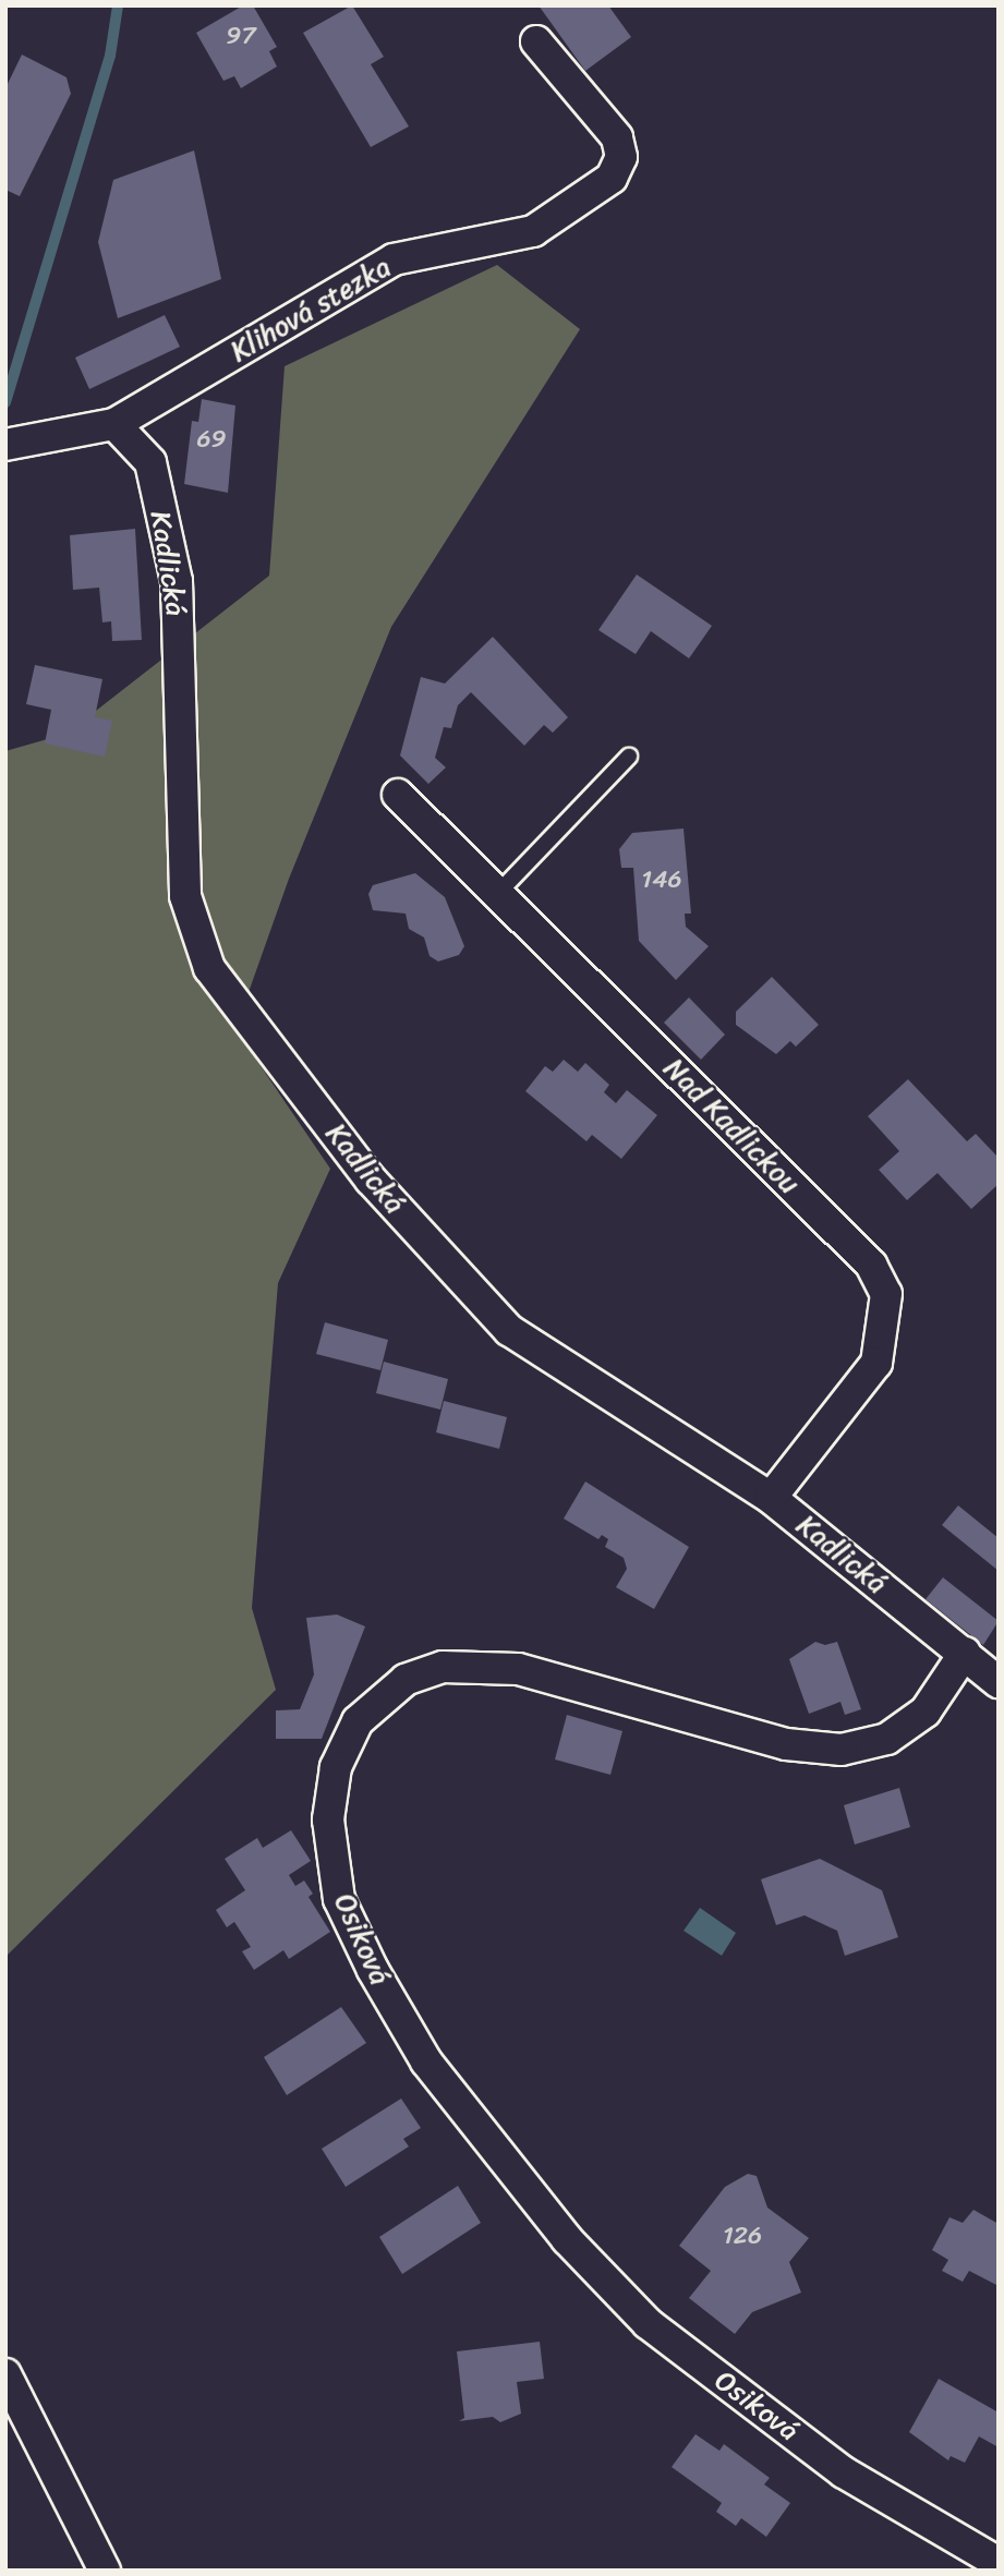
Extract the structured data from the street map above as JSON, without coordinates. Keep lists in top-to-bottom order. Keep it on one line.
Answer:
{"streets":{"street":["Klihová stezka","Kadlická","Nad Kadlickou","Osiková"]},"crossings":[["Klihová stezka","Kadlická"],["Kadlická","Nad Kadlickou"],["Kadlická","Osiková"]],"house_numbers":["97","69","146","126"]}
